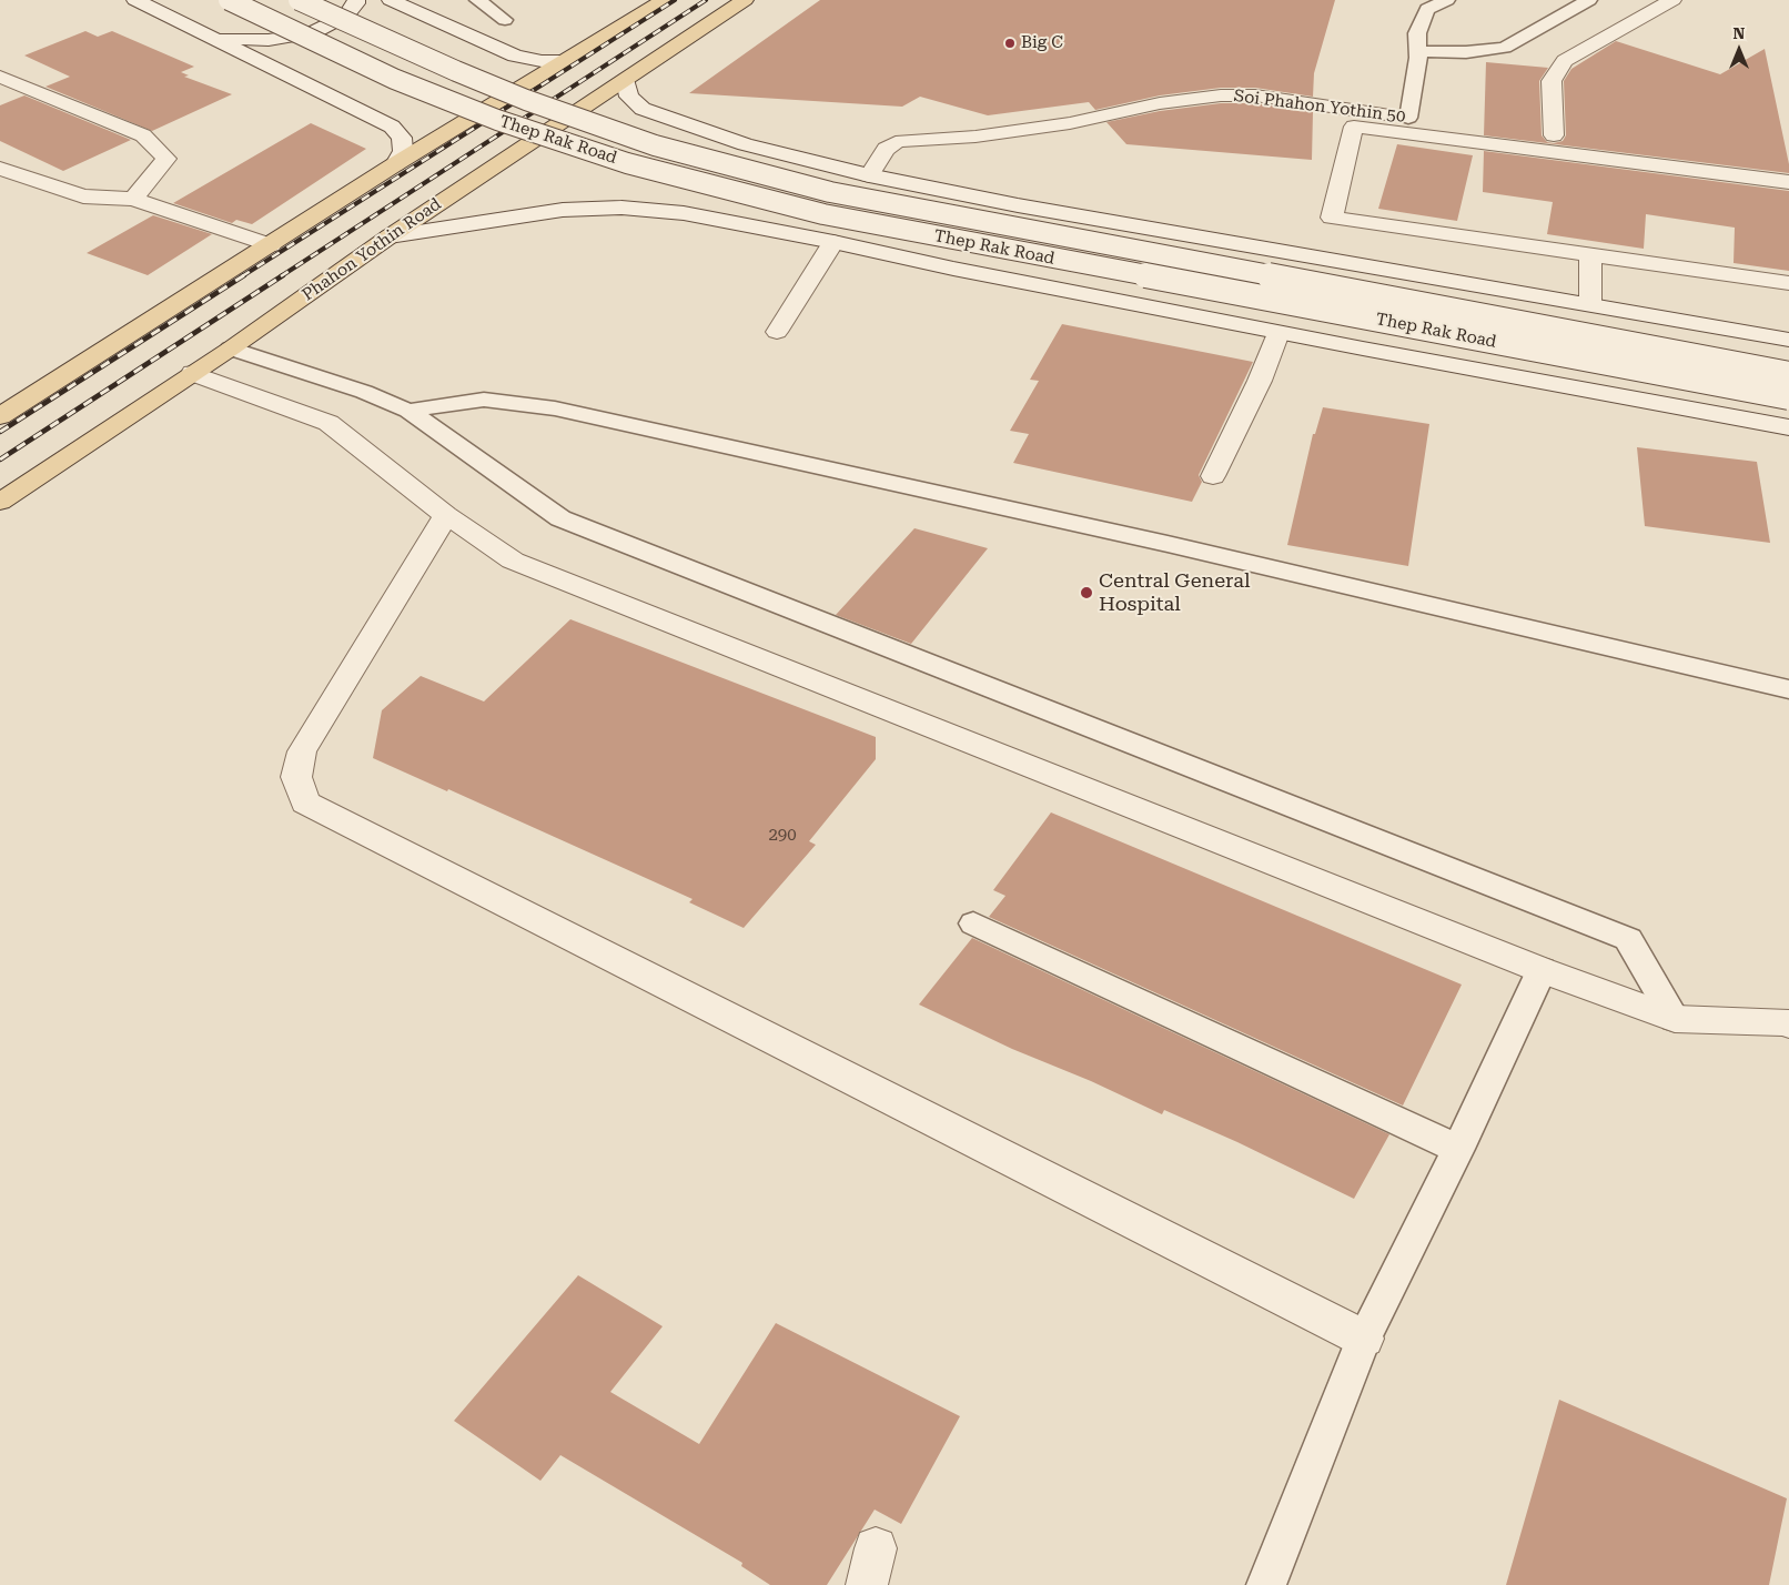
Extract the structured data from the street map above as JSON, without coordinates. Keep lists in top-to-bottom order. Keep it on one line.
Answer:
{"streets":{"main road":["Soi Phahon Yothin 50","Thep Rak Road","Phahon Yothin Road"]},"crossings":[["Thep Rak Road","Phahon Yothin Road"]],"places":["Big C","Central General Hospital"],"house_numbers":["290"],"north":"top"}
